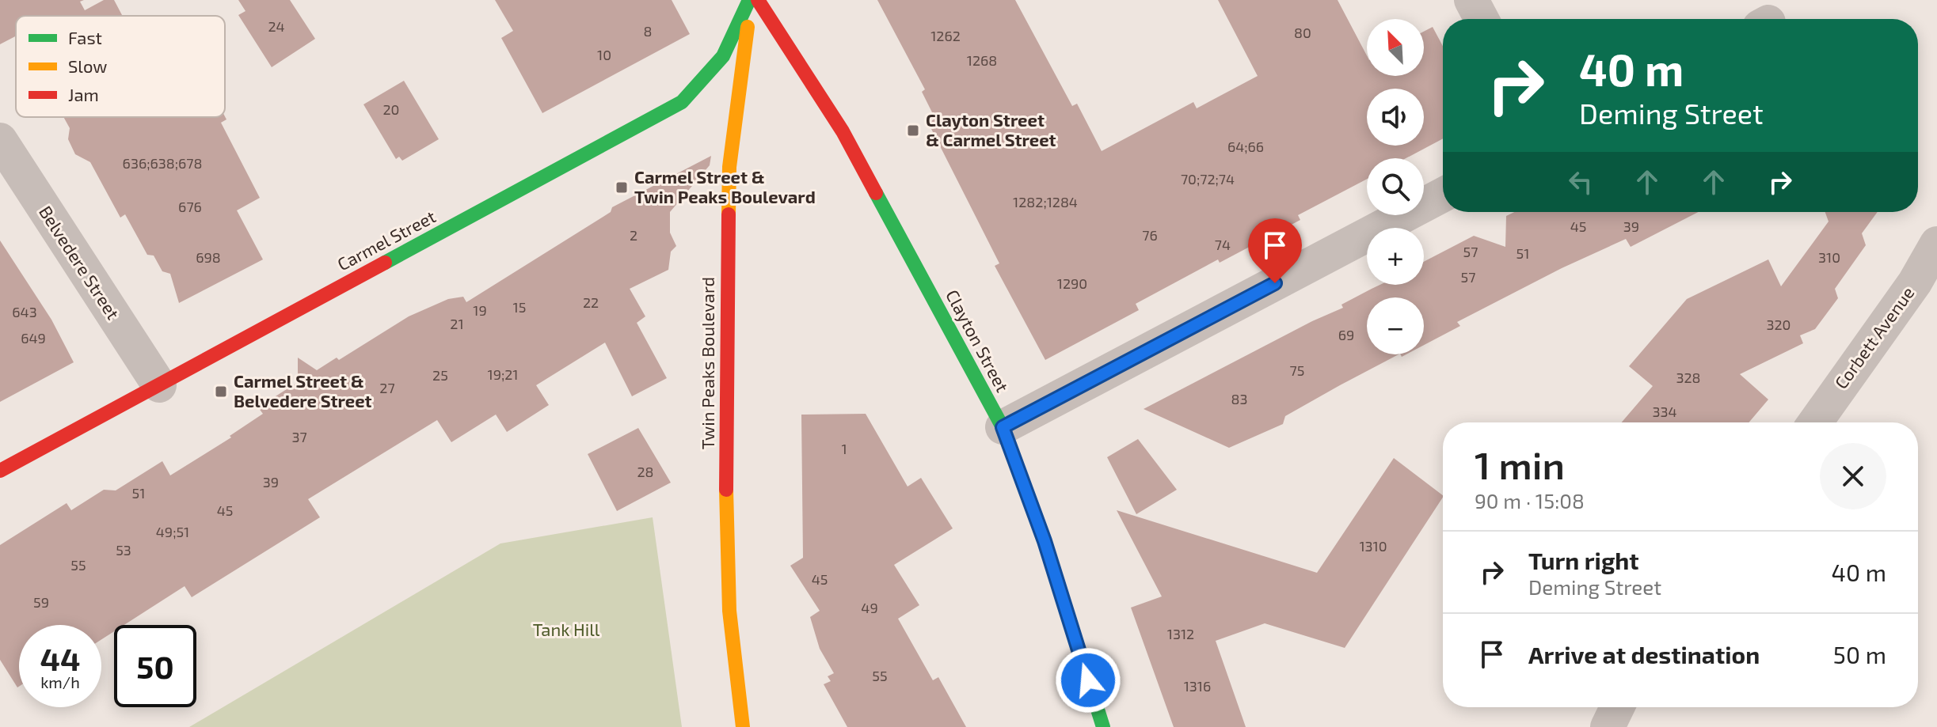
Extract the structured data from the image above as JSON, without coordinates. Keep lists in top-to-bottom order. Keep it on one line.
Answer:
{"streets":{"main road":["Carmel Street","Clayton Street","Twin Peaks Boulevard"],"street":["Belvedere Street","Corbett Avenue"]},"crossings":[["Carmel Street","Belvedere Street"],["Carmel Street","Twin Peaks Boulevard"]],"parks":["Tank Hill"],"places":{"transit":["Clayton Street & Carmel Street","Carmel Street & Twin Peaks Boulevard","Carmel Street & Belvedere Street"]},"house_numbers":["24","8","80","1262","10","1268","20","64;66","636;638;678","70;72;74","1282;1284","676","45","39","2","76","74","57","51","698","310","57","1290","22","15","19","643","21","320","69","649","75","19;21","25","328","27","83","334","37","1","28","39","51","45","49;51","1310","53","55","45","59","49","1312","55","1316"],"legend":["Fast","Slow","Jam"],"north":"top left","page":{"map_buttons":["+","−"],"turn":["40 m","Deming Street"],"heading":["1 min","90 m · 15:08"],"list":[{"name":"Turn right","note":"Deming Street","value":"40 m"},{"name":"Arrive at destination","value":"50 m"}],"speed":"44 km/h","limit":"50"}}
